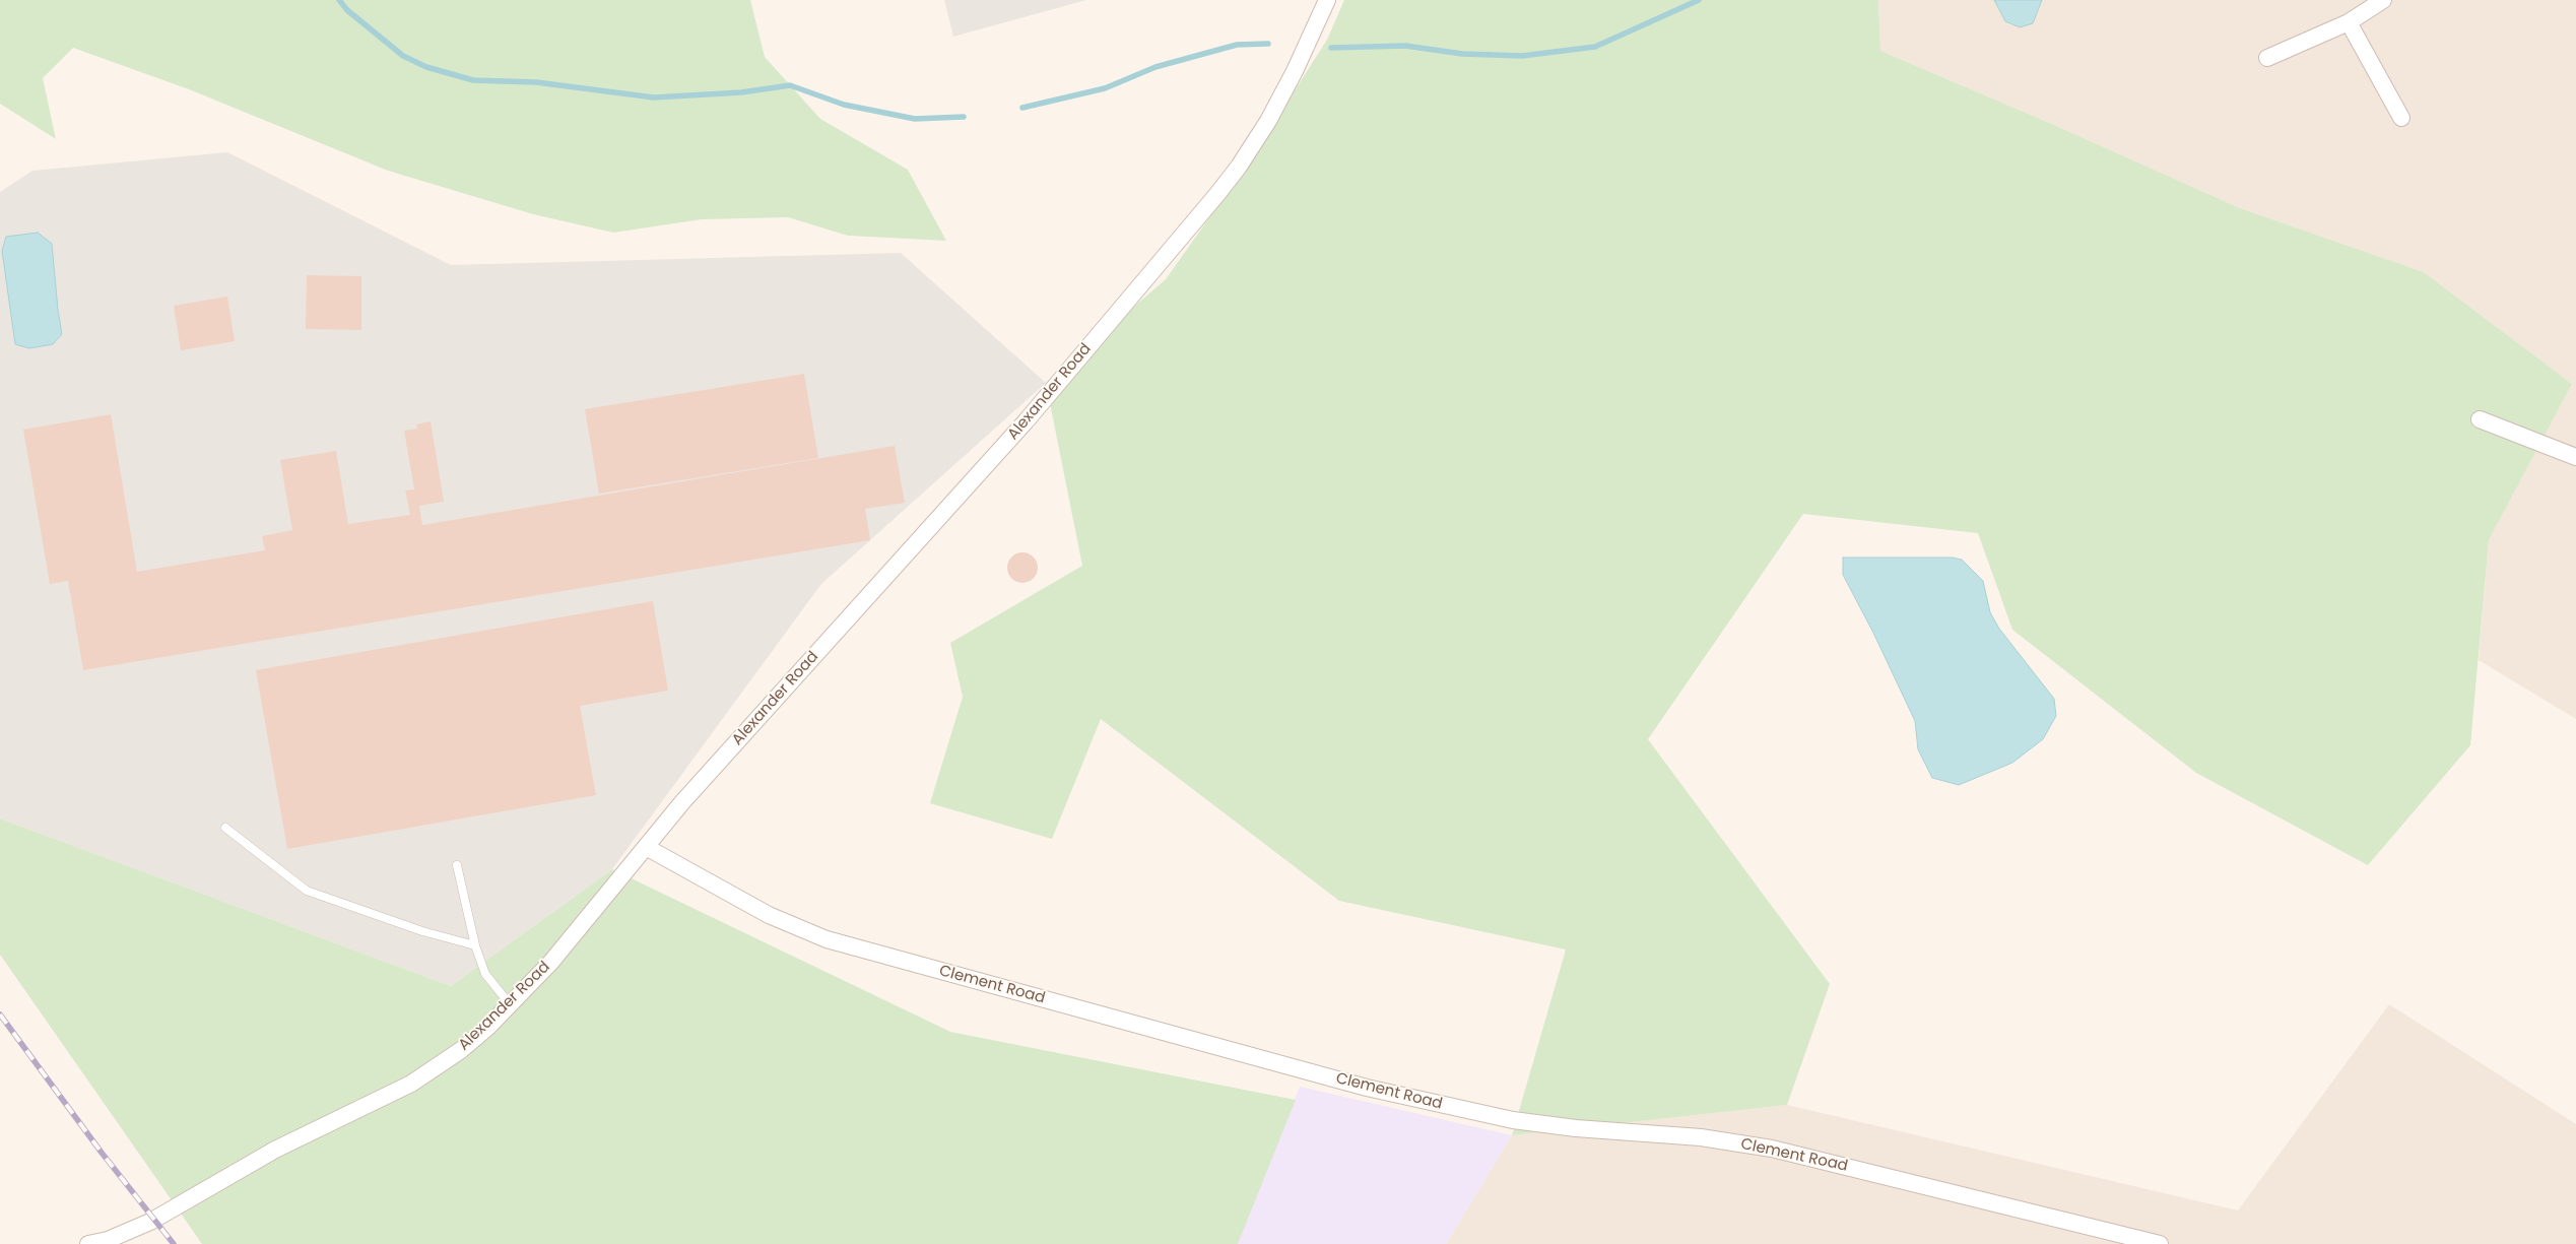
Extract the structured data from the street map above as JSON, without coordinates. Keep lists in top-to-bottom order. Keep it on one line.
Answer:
{"streets":{"street":["Alexander Road","Clement Road"]},"crossings":[["Alexander Road","Clement Road"]]}
